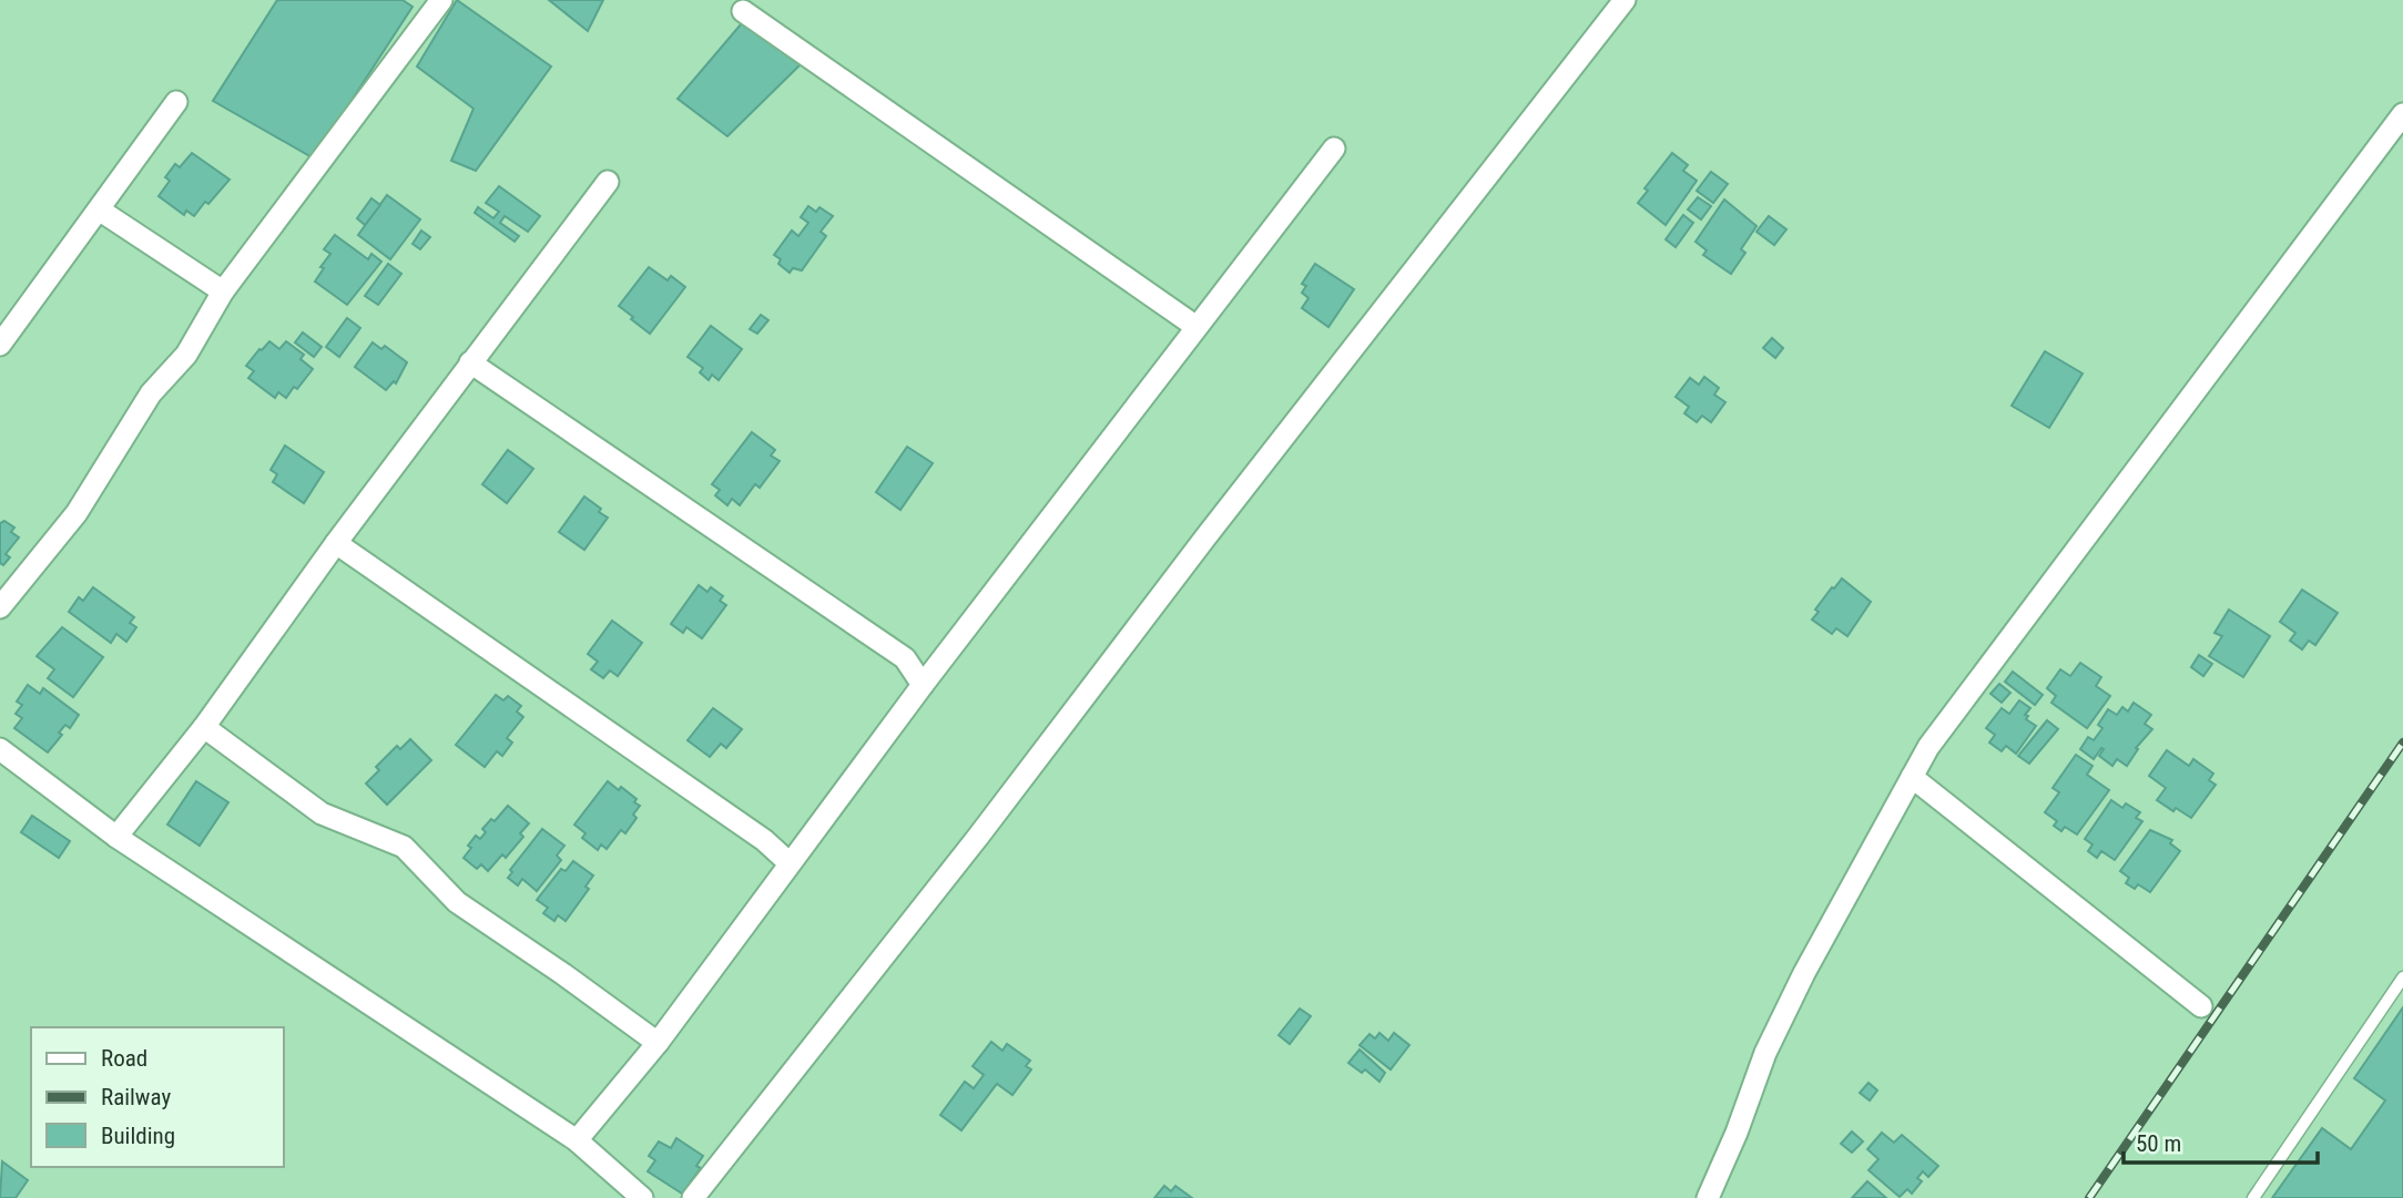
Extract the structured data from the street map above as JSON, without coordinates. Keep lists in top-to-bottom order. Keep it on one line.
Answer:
{"legend":["Road","Railway","Building"],"scale_bar":"50 m"}
